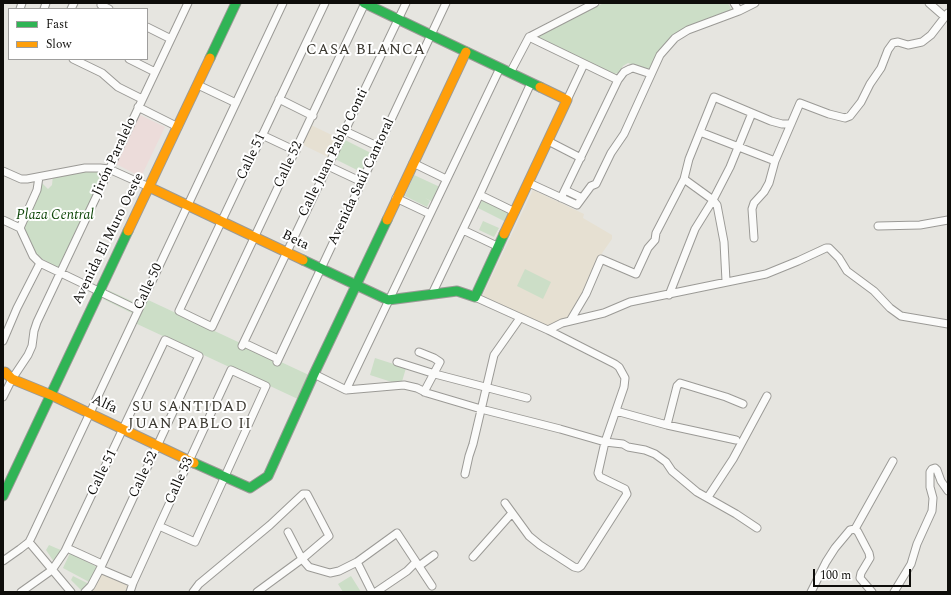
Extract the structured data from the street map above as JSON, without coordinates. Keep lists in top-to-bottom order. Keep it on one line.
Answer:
{"streets":{"street":["Calle Juan Pablo Conti","Jirón Paralelo","Calle 51","Calle 52","Avenida Saúl Cantoral","Avenida El Muro Oeste","Beta","Calle 50","Alfa","Calle 53"]},"crossings":[["Calle Juan Pablo Conti","Avenida Saúl Cantoral"],["Calle Juan Pablo Conti","Beta"],["Jirón Paralelo","Beta"],["Jirón Paralelo","Alfa"],["Calle 51","Calle 52"],["Calle 51","Beta"],["Calle 51","Alfa"],["Calle 52","Beta"],["Calle 52","Alfa"],["Avenida Saúl Cantoral","Beta"],["Avenida El Muro Oeste","Beta"],["Avenida El Muro Oeste","Alfa"],["Beta","Calle 50"],["Calle 50","Alfa"],["Alfa","Calle 53"]],"districts":["CASA BLANCA","SU SANTIDAD JUAN PABLO II"],"parks":["Plaza Central"],"legend":["Fast","Slow"],"scale_bar":"100 m"}
